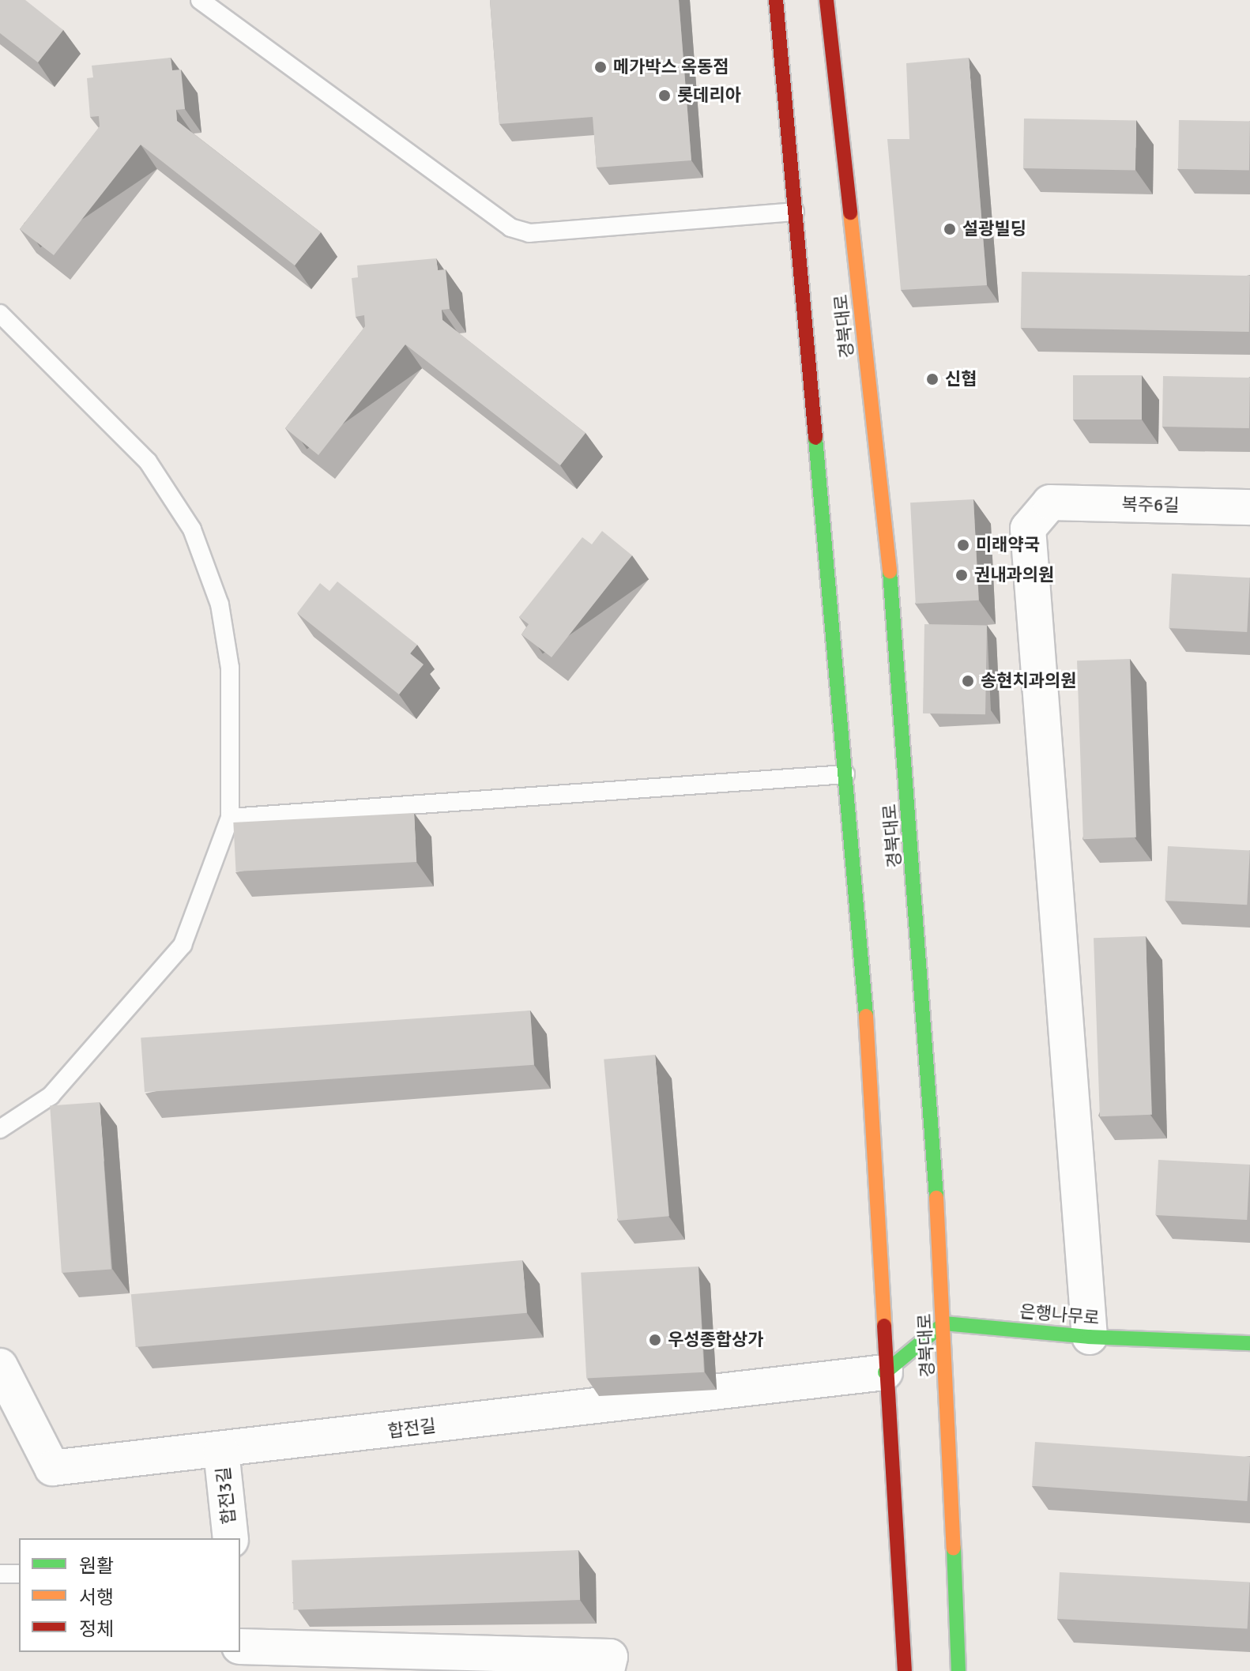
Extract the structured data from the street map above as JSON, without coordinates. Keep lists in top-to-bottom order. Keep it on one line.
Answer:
{"streets":{"street":["경북대로","복주6길","은행나무로","합전길","합전3길"]},"crossings":[["경북대로","은행나무로"],["복주6길","은행나무로"],["합전길","합전3길"]],"places":["메가박스 옥동점","롯데리아","설광빌딩","신협","미래약국","권내과의원","송현치과의원","우성종합상가"],"legend":["원활","서행","정체"]}
